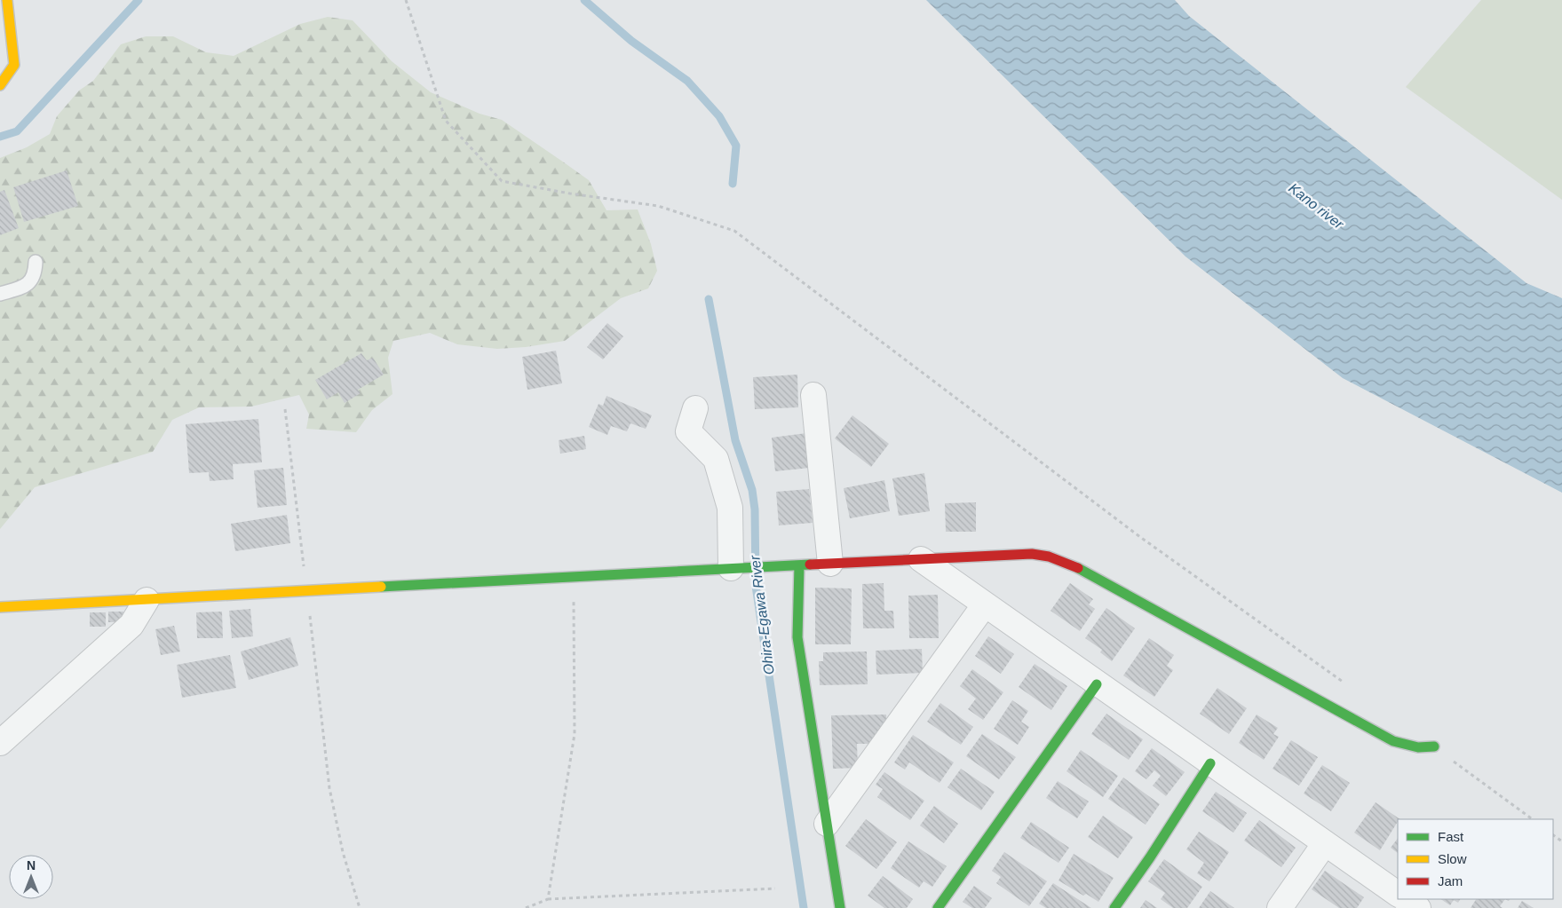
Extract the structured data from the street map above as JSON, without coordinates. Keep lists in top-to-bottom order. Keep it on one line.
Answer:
{"water":["Kano river","Ohira-Egawa River"],"legend":["Fast","Slow","Jam"],"north":"top"}
